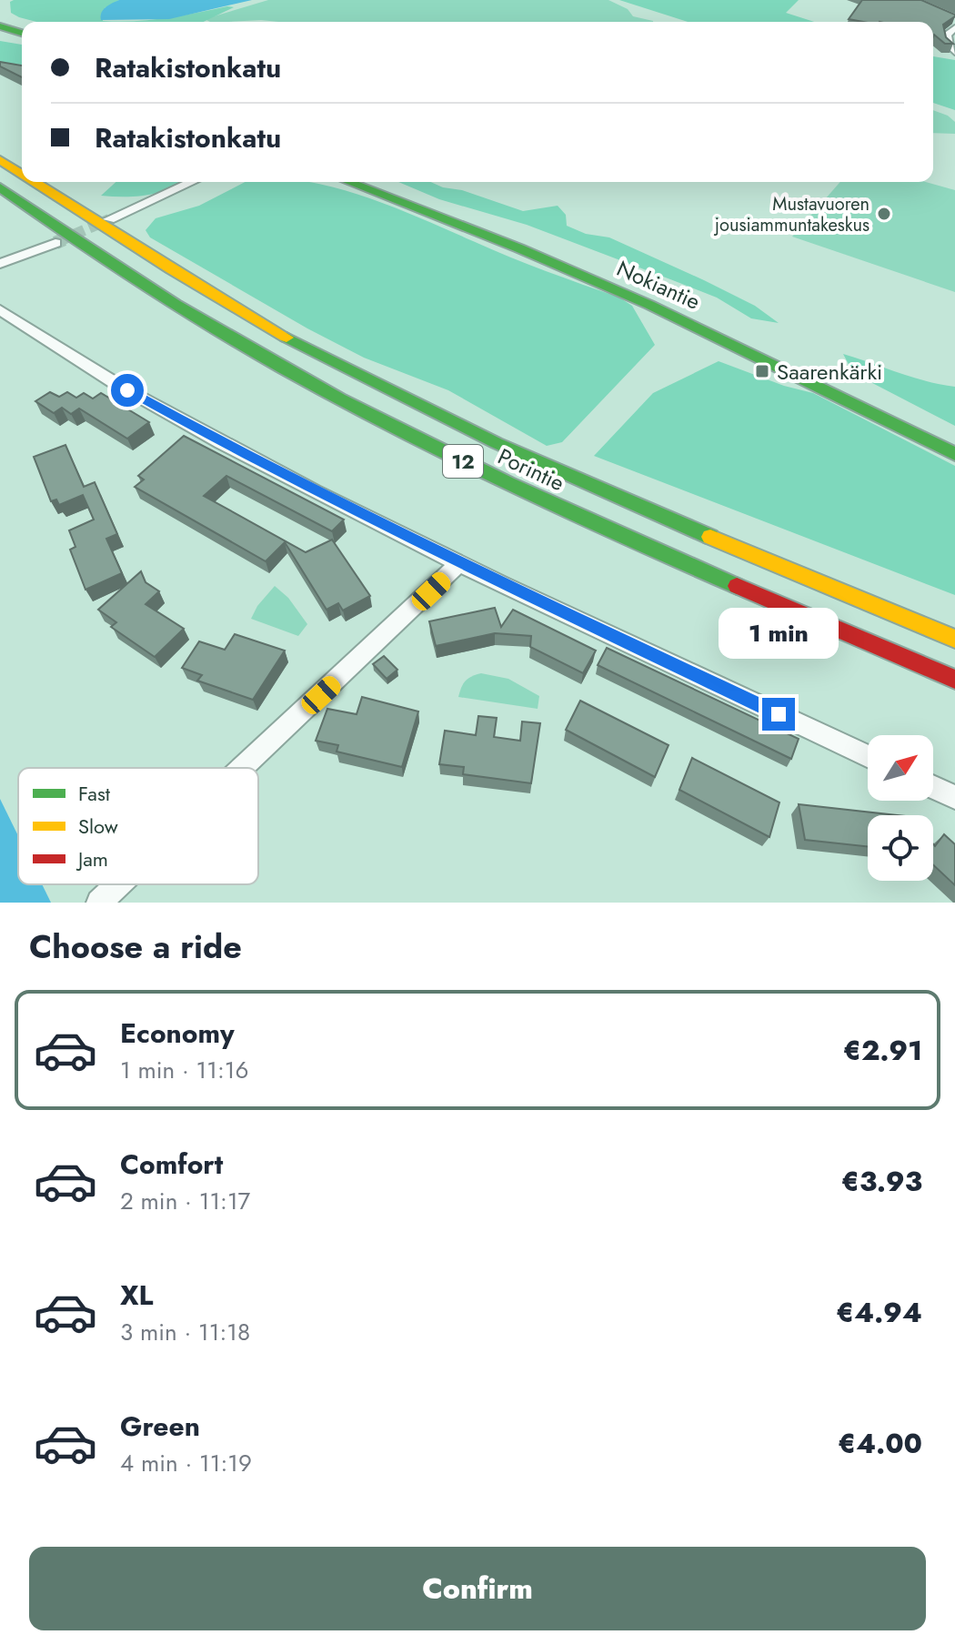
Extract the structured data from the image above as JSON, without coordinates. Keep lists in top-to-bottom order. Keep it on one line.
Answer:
{"streets":{"main road":["Nokiantie","12","Porintie"]},"places":{"other":["Mustavuoren jousiammuntakeskus"],"transit":["Saarenkärki"]},"legend":["Fast","Slow","Jam"],"north":"top right","page":{"banner":["Ratakistonkatu","Ratakistonkatu"],"bubble":"1 min","heading":"Choose a ride","list":[{"name":"Economy","note":"1 min · 11:16","value":"€2.91"},{"name":"Comfort","note":"2 min · 11:17","value":"€3.93"},{"name":"XL","note":"3 min · 11:18","value":"€4.94"},{"name":"Green","note":"4 min · 11:19","value":"€4.00"}],"buttons":"Confirm"}}
